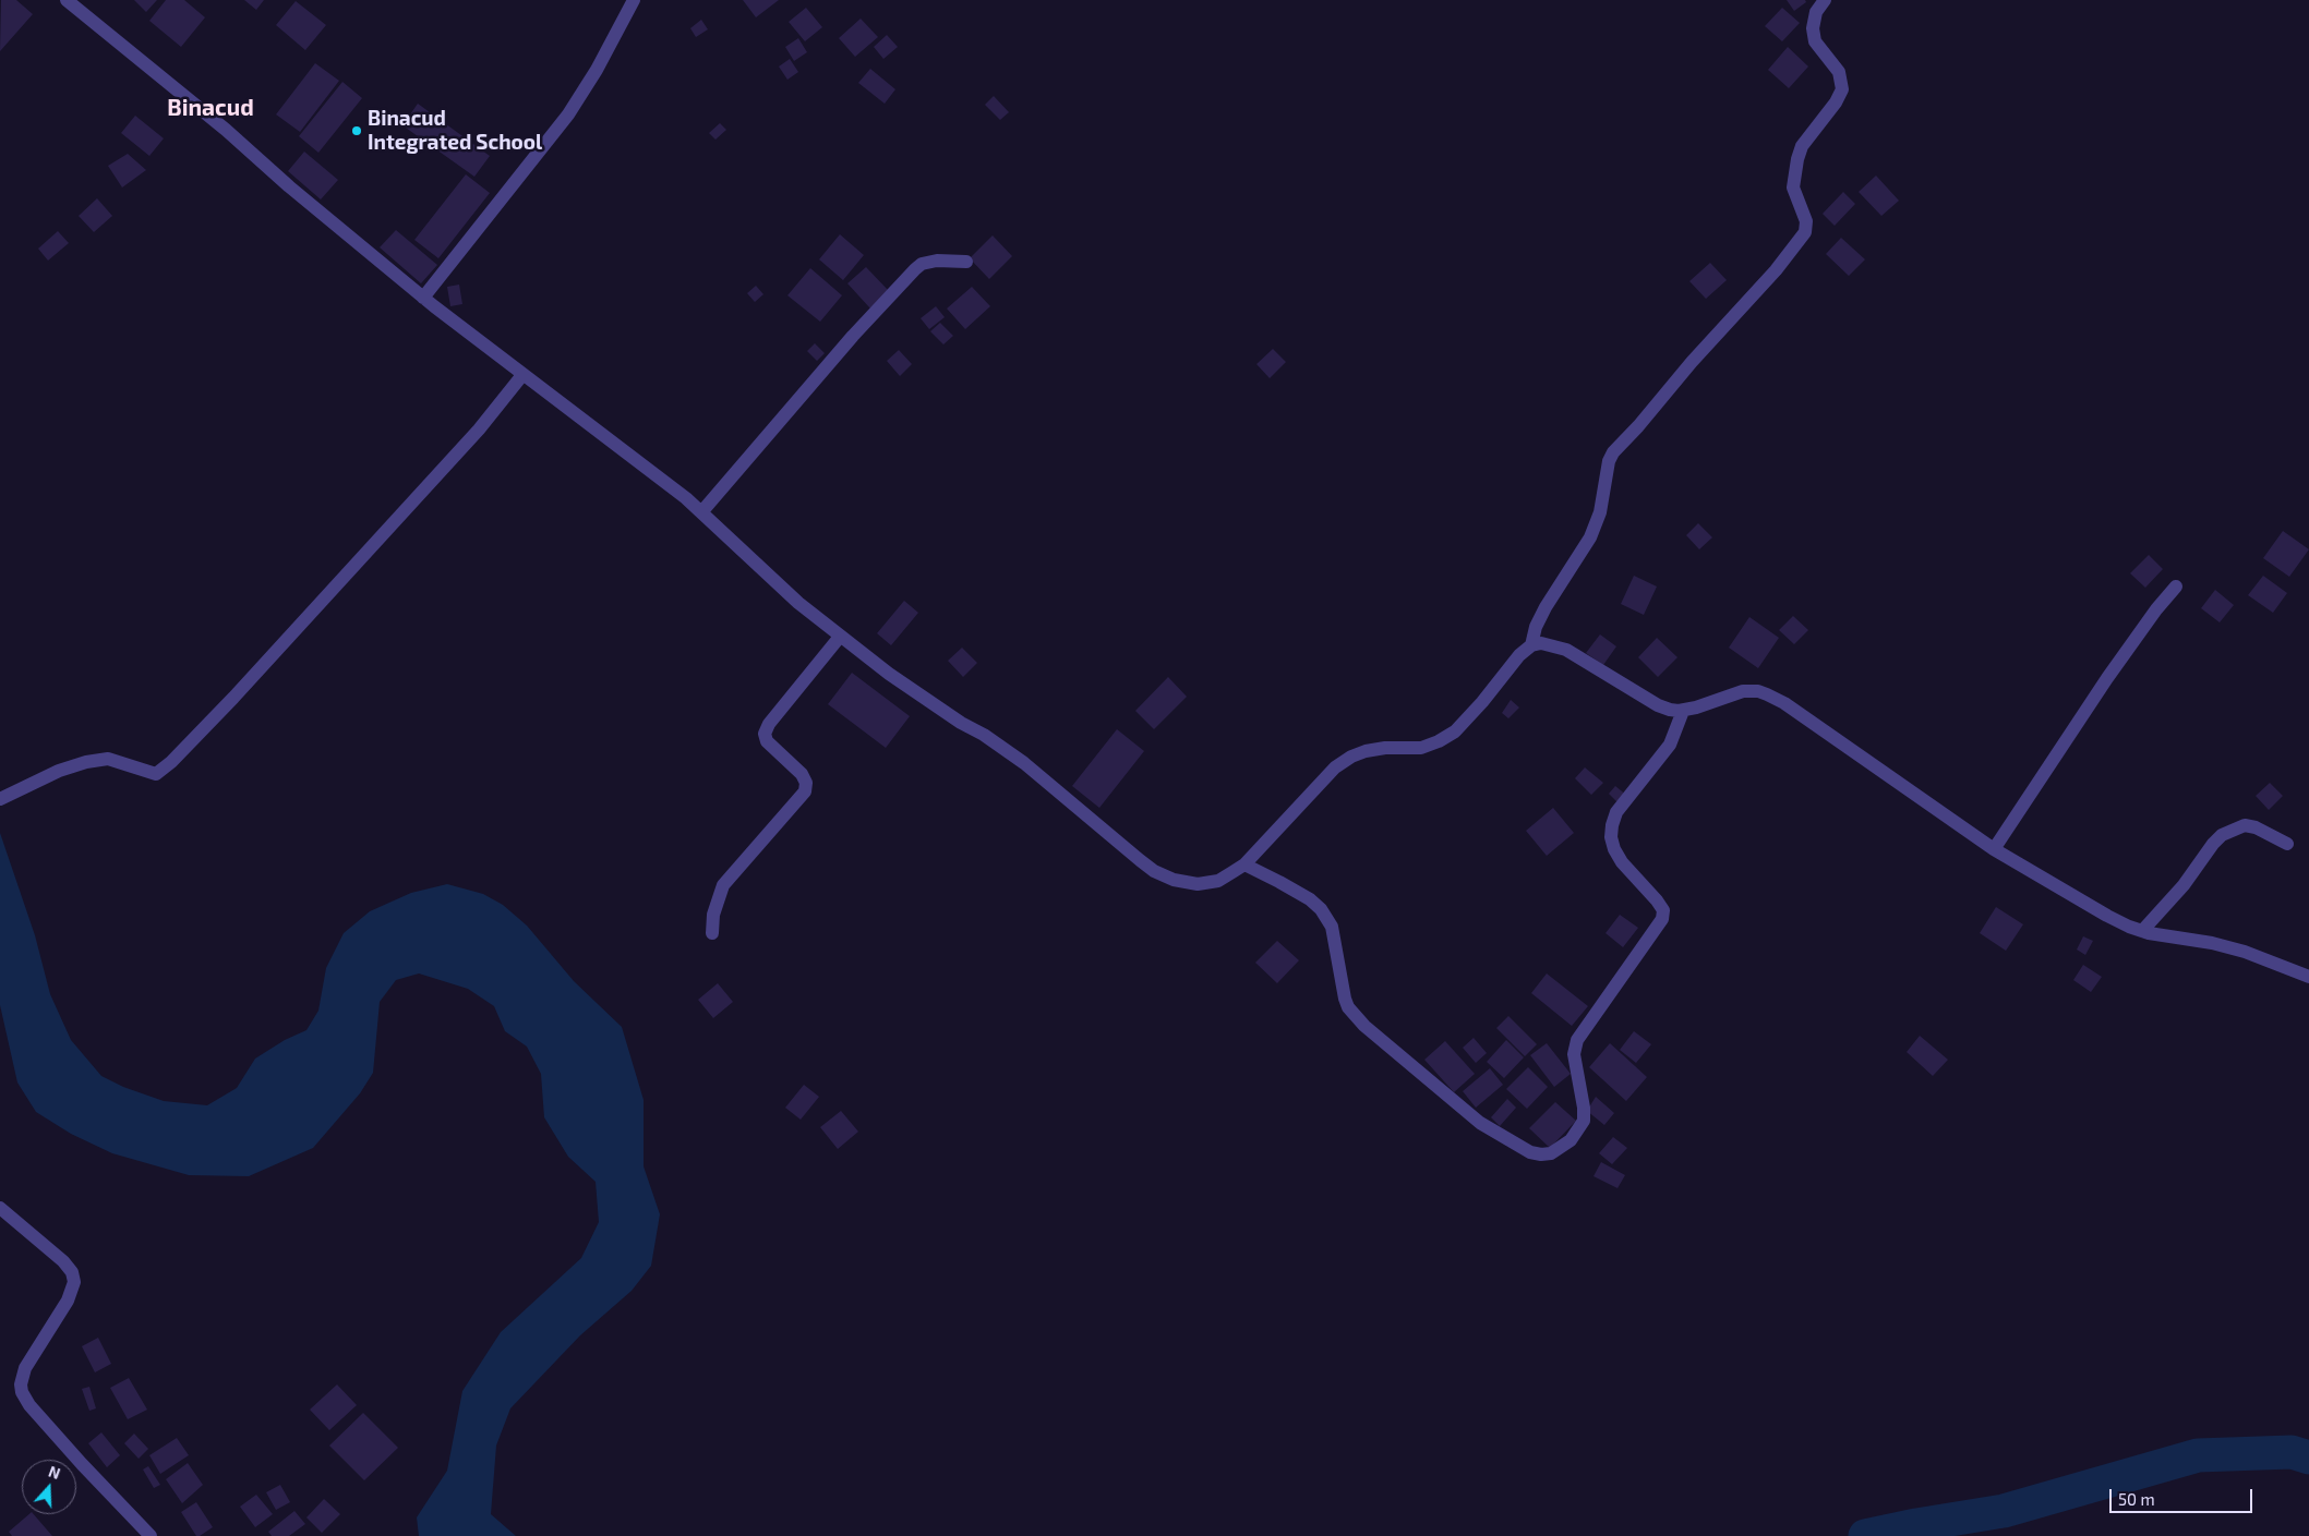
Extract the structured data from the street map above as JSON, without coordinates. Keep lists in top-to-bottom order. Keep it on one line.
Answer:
{"districts":["Binacud"],"places":["Binacud Integrated School"],"scale_bar":"50 m","north":"top"}
